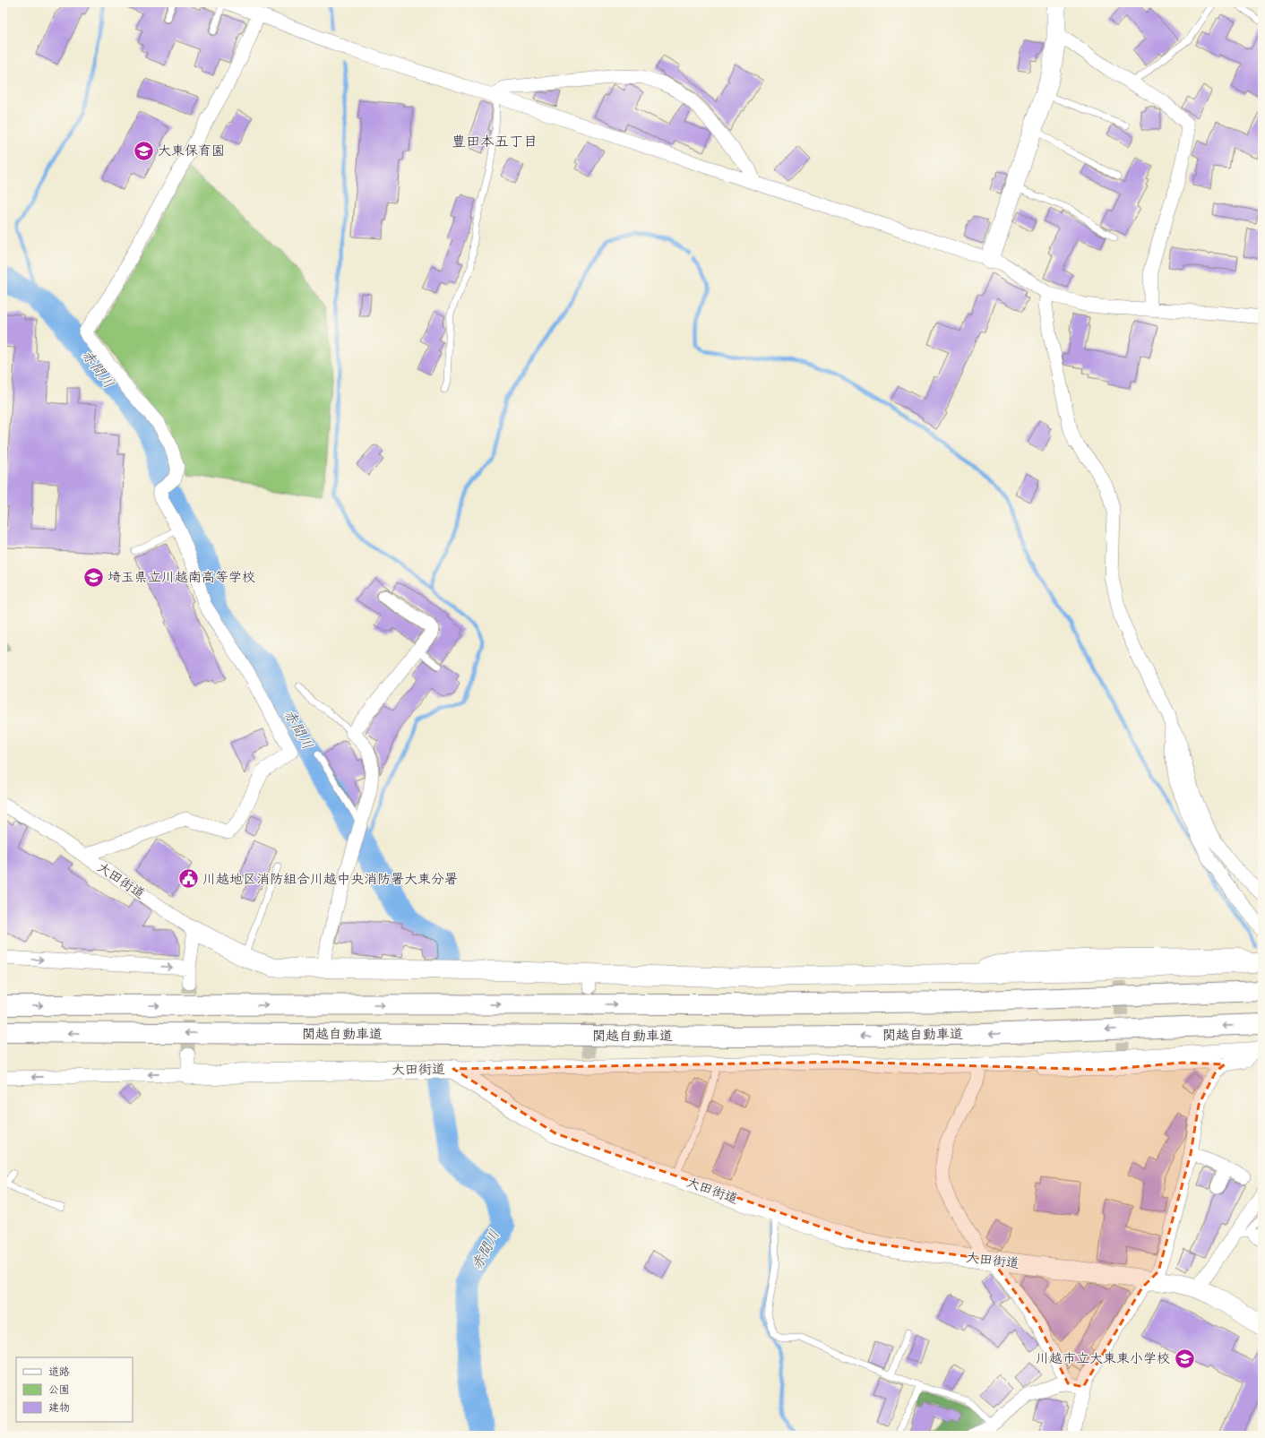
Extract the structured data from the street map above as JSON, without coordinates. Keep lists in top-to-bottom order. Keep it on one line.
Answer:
{"streets":{"highway":["関越自動車道"],"street":["大田街道"]},"districts":["豊田本五丁目"],"water":["赤間川"],"places":{"school or university":["大東保育園","埼玉県立川越南高等学校","川越市立大東東小学校"],"public building":["川越地区消防組合川越中央消防署大東分署"]},"legend":["道路","公園","建物"]}
